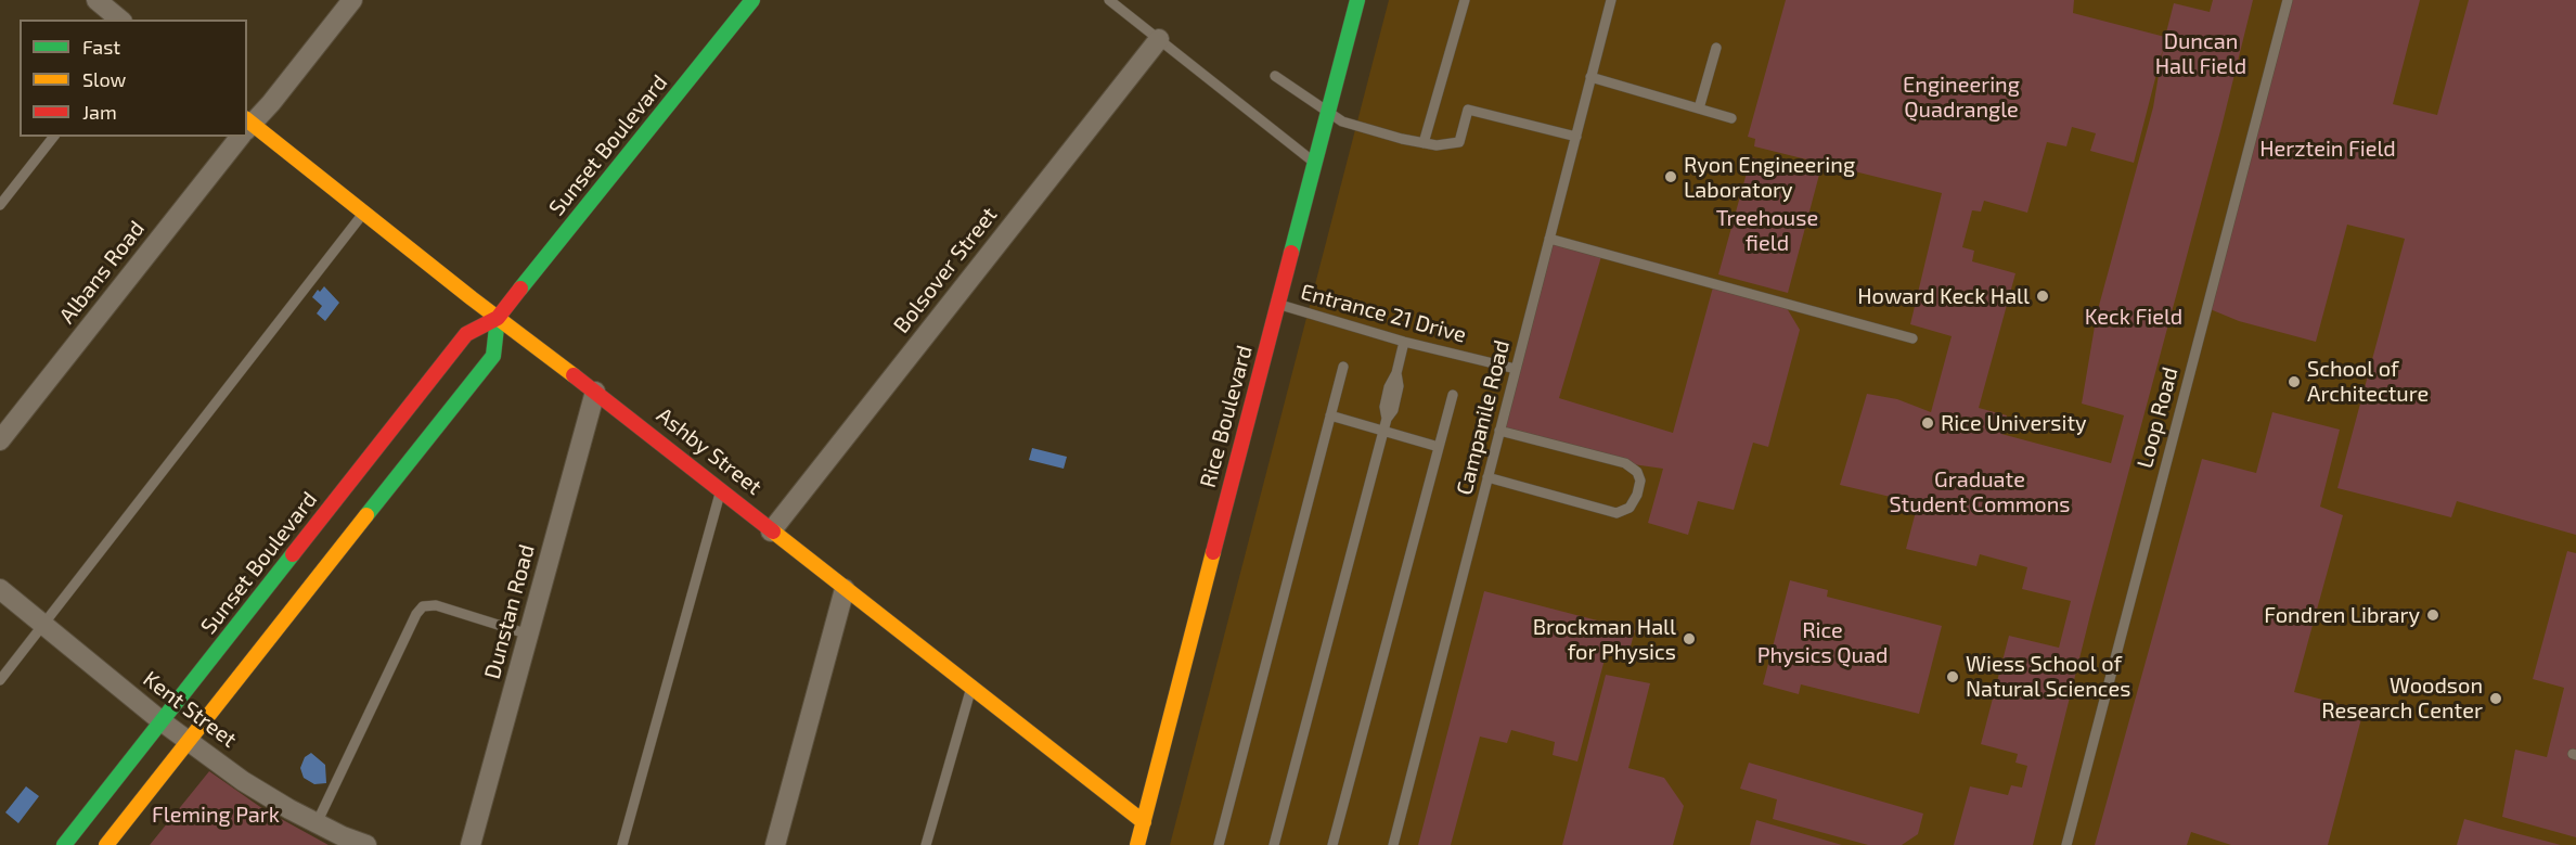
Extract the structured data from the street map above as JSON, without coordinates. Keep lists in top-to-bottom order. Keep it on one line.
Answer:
{"streets":{"street":["Sunset Boulevard","Bolsover Street","Albans Road","Rice Boulevard","Ashby Street","Dunstan Road","Kent Street"],"lane":["Entrance 21 Drive","Campanile Road","Loop Road"]},"crossings":[["Sunset Boulevard","Ashby Street"],["Sunset Boulevard","Kent Street"],["Bolsover Street","Ashby Street"],["Entrance 21 Drive","Rice Boulevard"],["Entrance 21 Drive","Campanile Road"],["Rice Boulevard","Ashby Street"],["Ashby Street","Dunstan Road"]],"parks":["Duncan Hall Field","Engineering Quadrangle","Herztein Field","Treehouse field","Keck Field","Graduate Student Commons","Rice Physics Quad","Fleming Park"],"places":["Ryon Engineering Laboratory","Howard Keck Hall","School of Architecture","Rice University","Fondren Library","Brockman Hall for Physics","Wiess School of Natural Sciences","Woodson Research Center"],"legend":["Fast","Slow","Jam"]}
